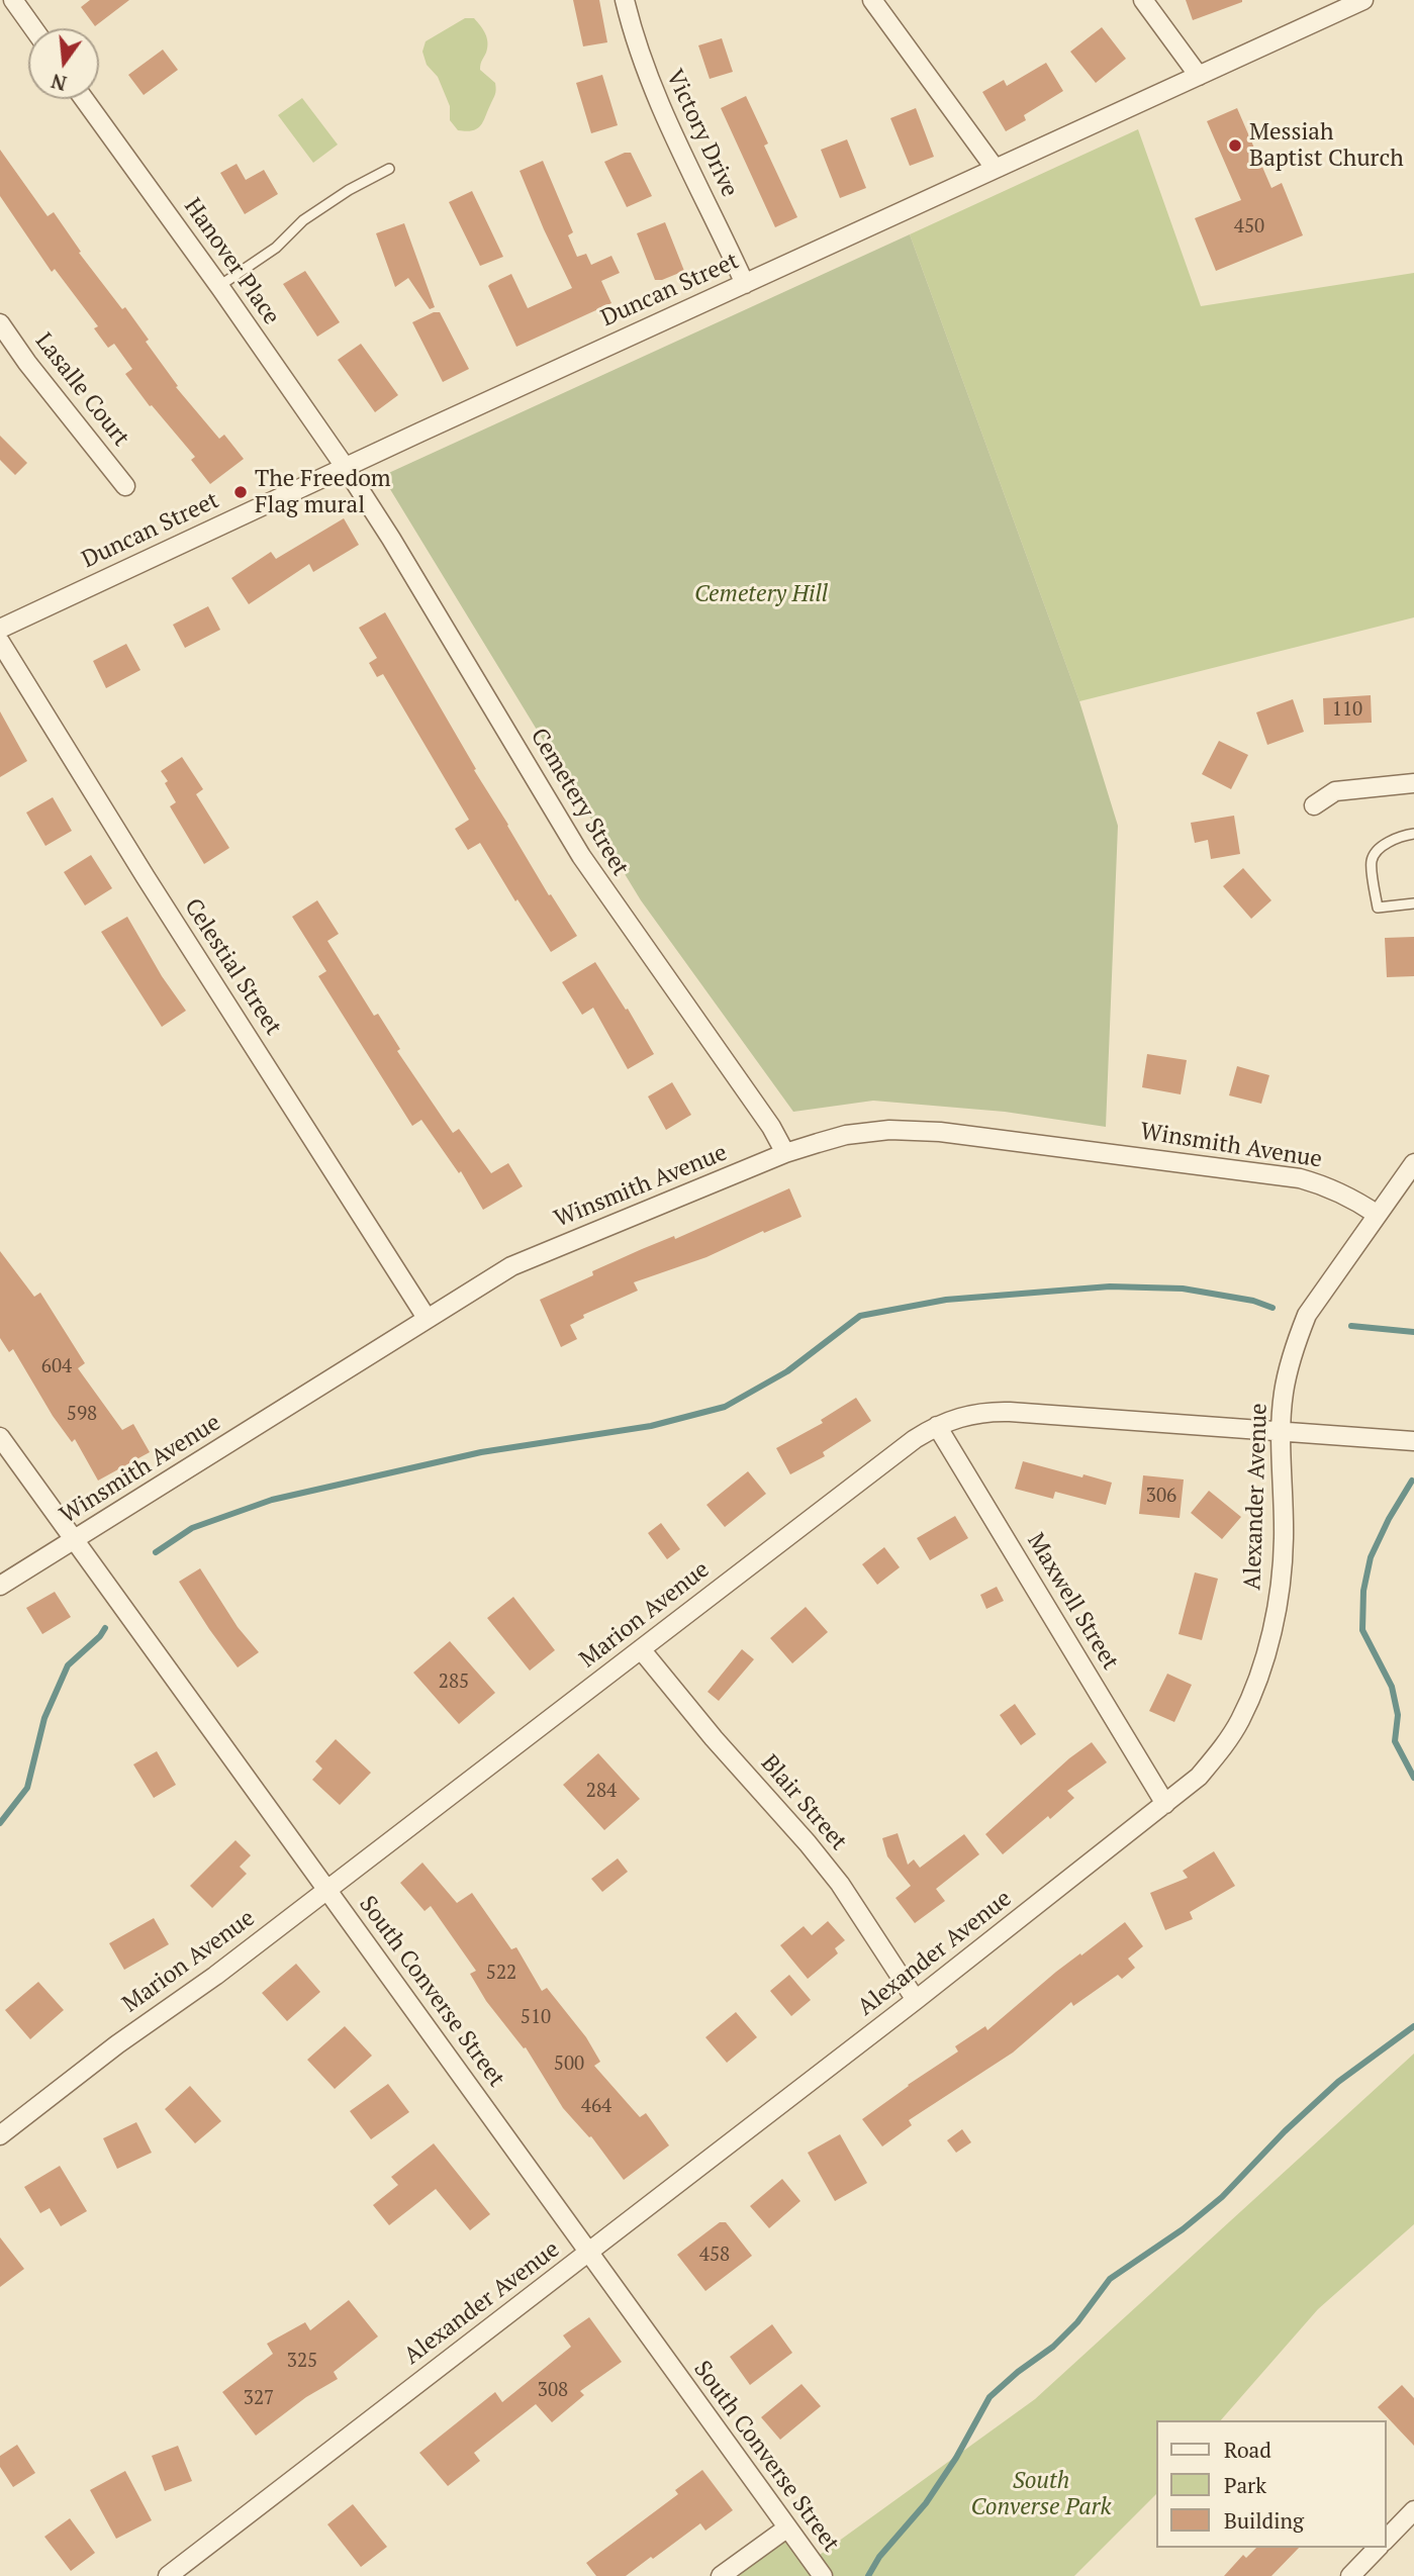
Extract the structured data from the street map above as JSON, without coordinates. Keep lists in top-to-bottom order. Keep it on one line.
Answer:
{"streets":{"street":["Victory Drive","Hanover Place","Duncan Street","Lasalle Court","Cemetery Street","Celestial Street","Winsmith Avenue","Alexander Avenue","Maxwell Street","Marion Avenue","Blair Street","South Converse Street"]},"crossings":[["Victory Drive","Duncan Street"],["Hanover Place","Duncan Street"],["Hanover Place","Cemetery Street"],["Duncan Street","Cemetery Street"],["Cemetery Street","Winsmith Avenue"],["Celestial Street","Winsmith Avenue"],["Winsmith Avenue","Alexander Avenue"],["Winsmith Avenue","South Converse Street"],["Alexander Avenue","Maxwell Street"],["Alexander Avenue","Marion Avenue"],["Alexander Avenue","Blair Street"],["Alexander Avenue","South Converse Street"],["Maxwell Street","Marion Avenue"],["Marion Avenue","Blair Street"],["Marion Avenue","South Converse Street"]],"parks":["Cemetery Hill","South Converse Park"],"places":["Messiah Baptist Church","The Freedom Flag mural"],"house_numbers":["450","110","604","598","306","285","284","522","510","500","464","458","325","308","327"],"legend":["Road","Park","Building"],"north":"bottom"}
